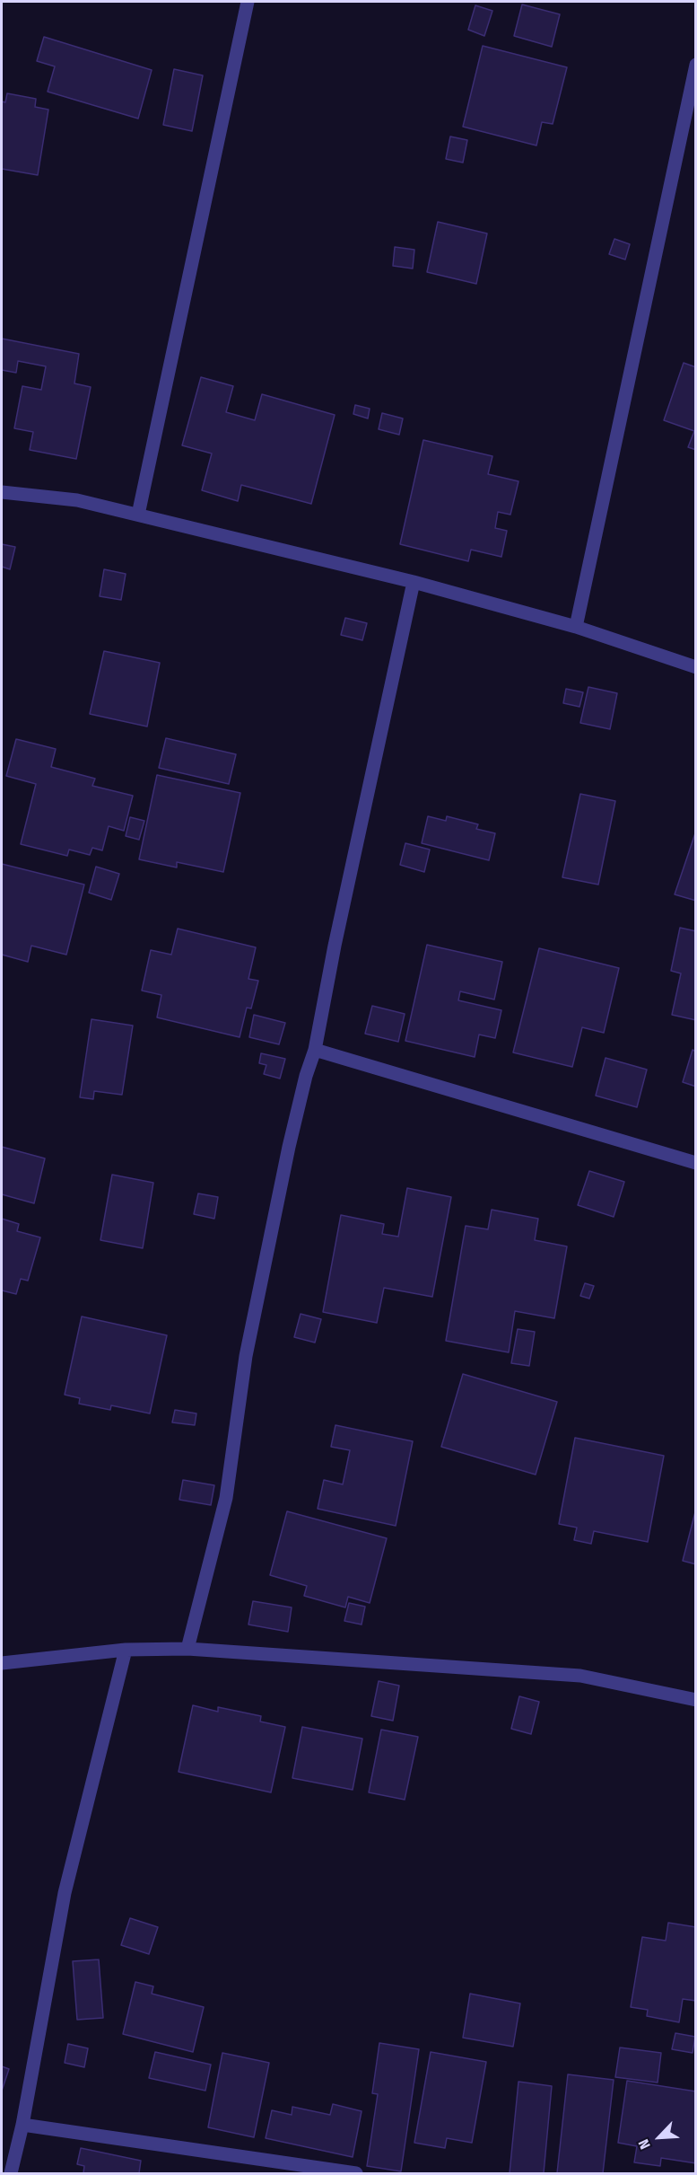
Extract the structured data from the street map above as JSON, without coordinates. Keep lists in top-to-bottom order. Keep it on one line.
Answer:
{"north":"bottom left"}
